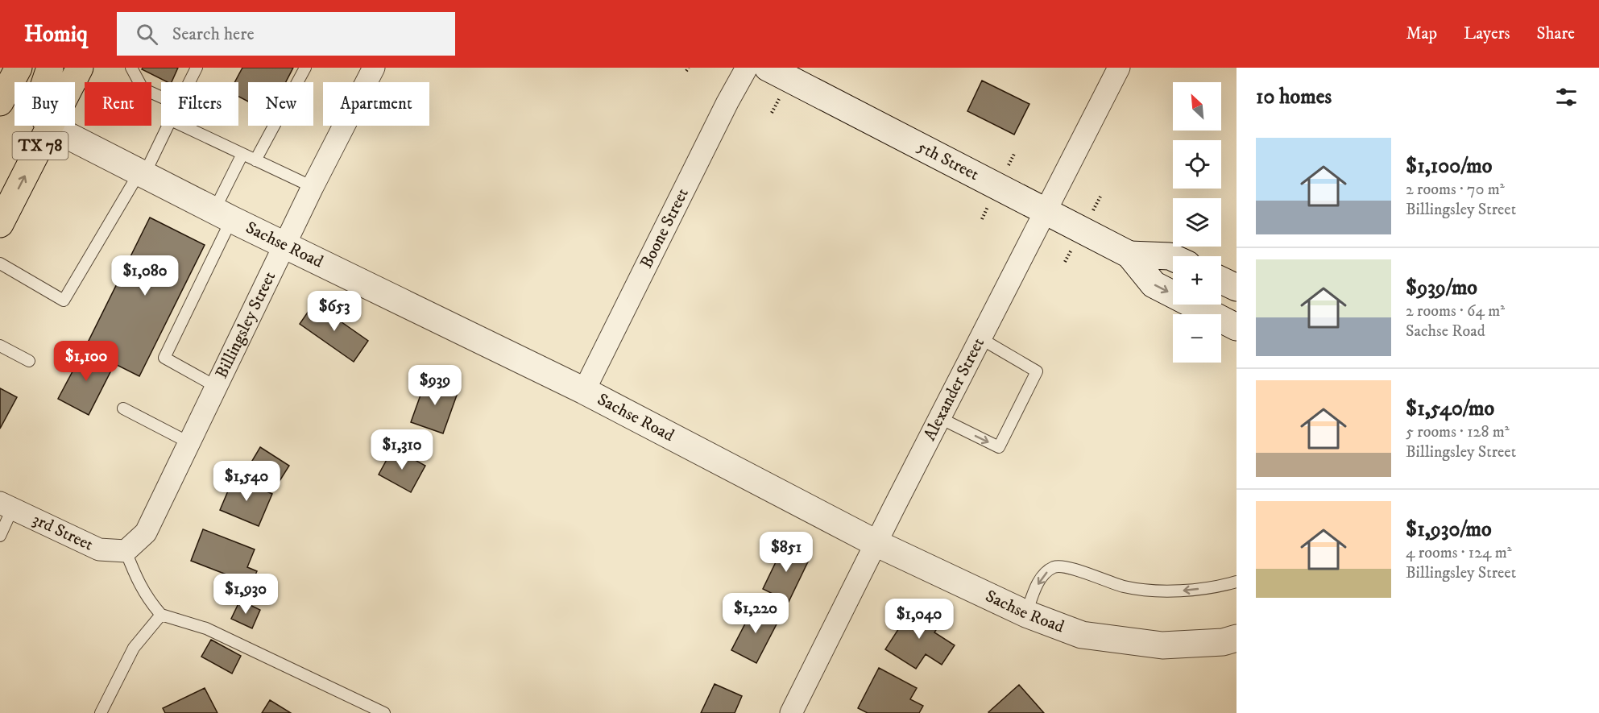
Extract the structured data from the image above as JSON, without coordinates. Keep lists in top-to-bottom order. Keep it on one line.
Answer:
{"streets":{"main road":["TX 78"],"street":["5th Street","Boone Street","Sachse Road","Billingsley Street","Alexander Street","3rd Street"]},"crossings":[["TX 78","Sachse Road"],["5th Street","Alexander Street"],["Boone Street","Sachse Road"],["Sachse Road","Billingsley Street"],["Sachse Road","Alexander Street"],["Billingsley Street","3rd Street"]],"north":"top left","page":{"header":"Homiq","search":"Search here","nav":["Map","Layers","Share"],"heading":"10 homes","map_buttons":["+","−"],"chip":["Buy","Rent","Filters","New","Apartment"],"list":[{"name":"$1,100/mo","note":"2 rooms · 70 m² · Billingsley Street"},{"name":"$939/mo","note":"2 rooms · 64 m² · Sachse Road"},{"name":"$1,540/mo","note":"5 rooms · 128 m² · Billingsley Street"},{"name":"$1,930/mo","note":"4 rooms · 124 m² · Billingsley Street"}],"price":["$1,080","$653","$1,100","$939","$1,310","$1,540","$851","$1,930","$1,220","$1,040"]}}
